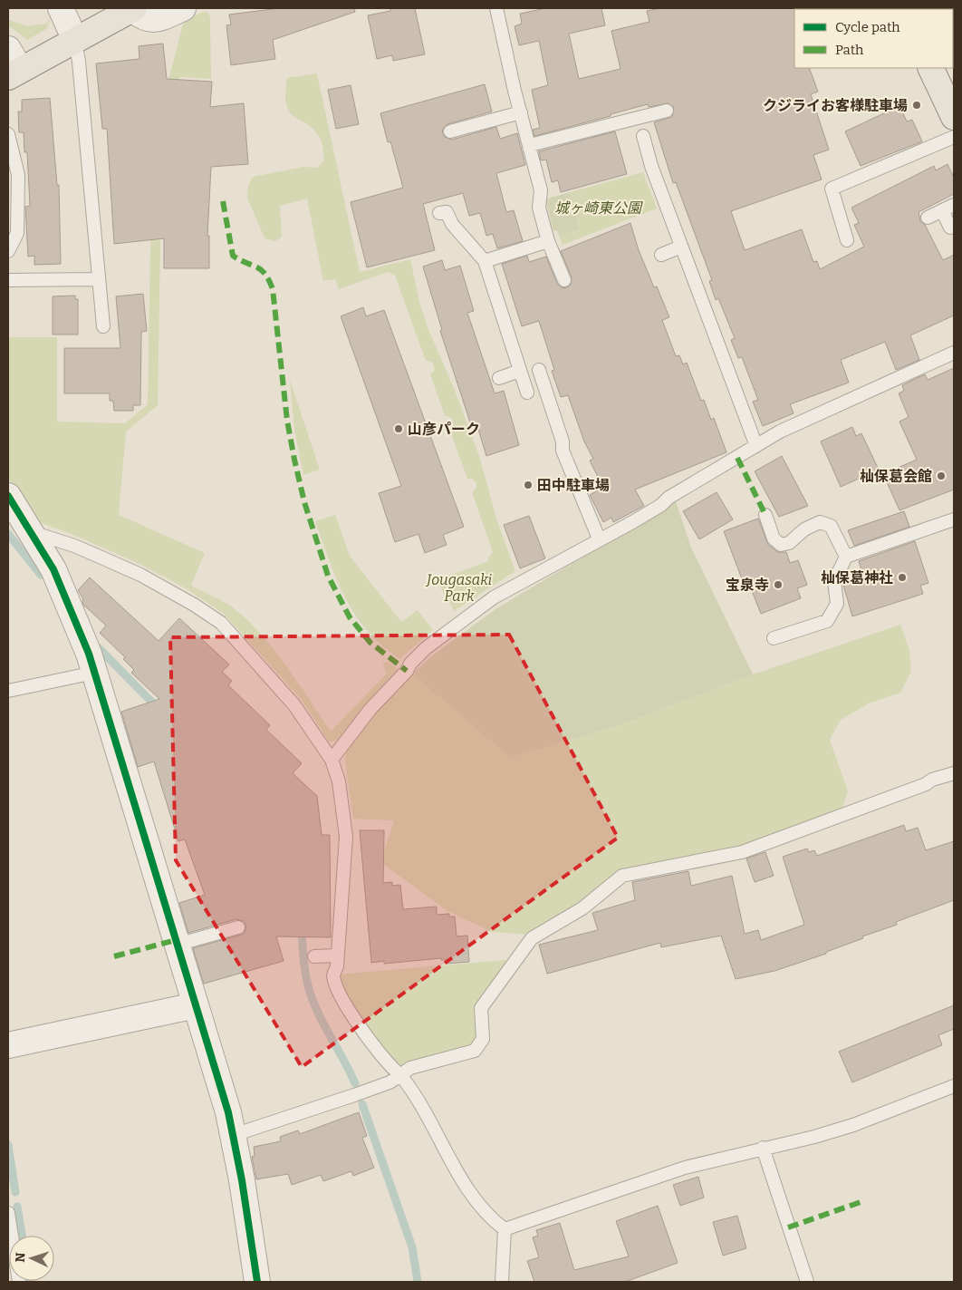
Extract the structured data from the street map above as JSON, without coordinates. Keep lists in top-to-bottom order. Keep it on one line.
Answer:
{"parks":["城ヶ崎東公園","Jougasaki Park"],"places":["クジライお客様駐車場","山彦パーク","杣保葛会館","田中駐車場","杣保葛神社","宝泉寺"],"legend":["Cycle path","Path"],"north":"left"}
